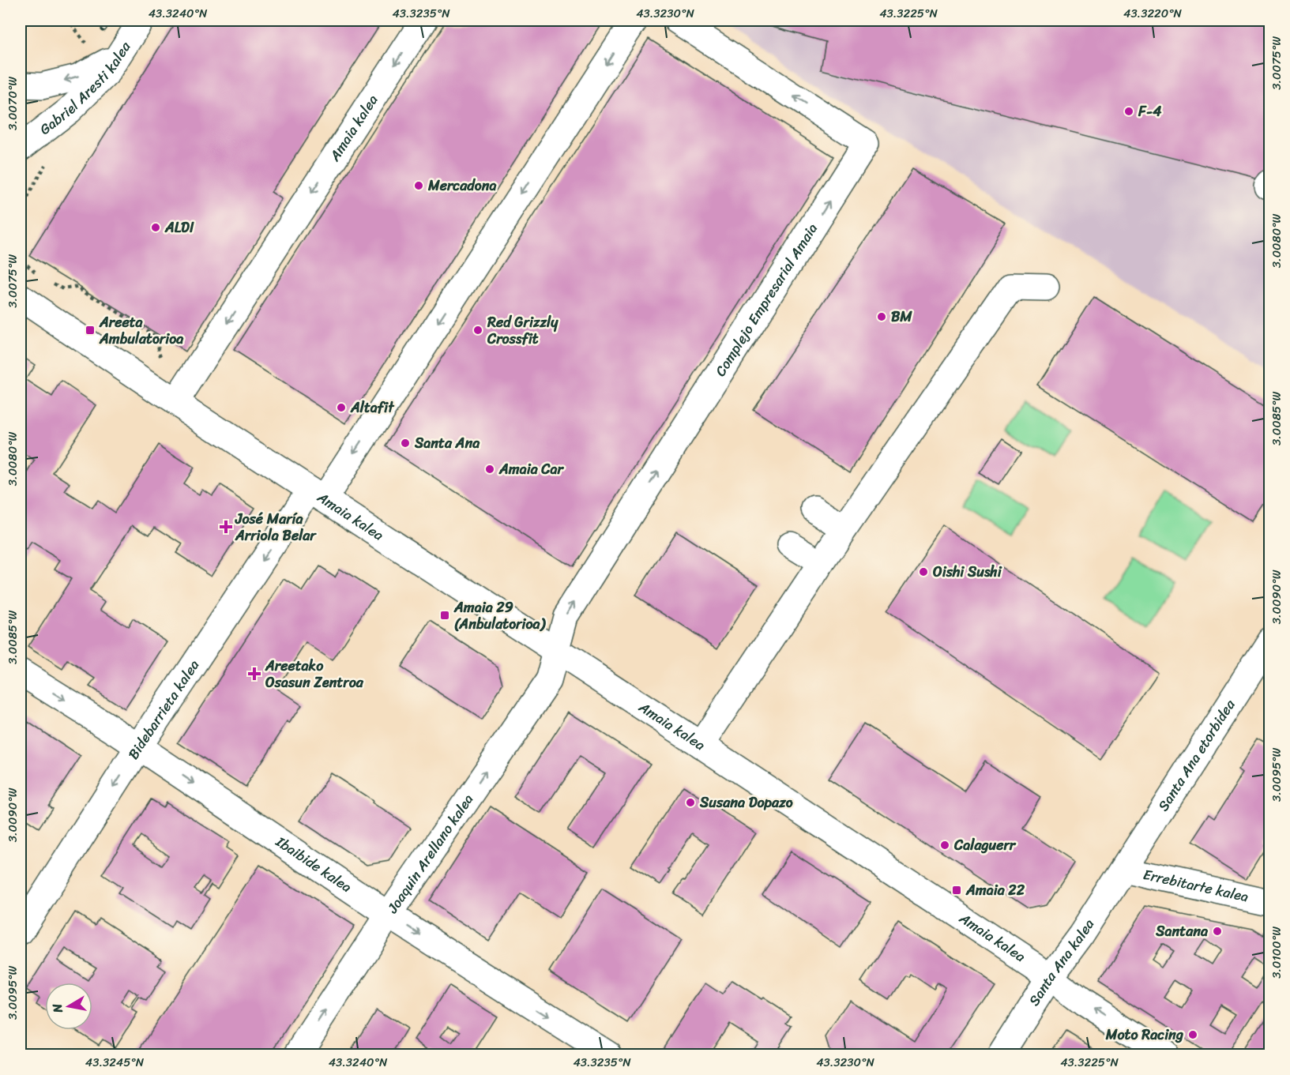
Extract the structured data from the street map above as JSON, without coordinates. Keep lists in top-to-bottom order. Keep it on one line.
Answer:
{"streets":{"street":["Gabriel Aresti kalea","Amaia kalea","Complejo Empresarial Amaia","Bidebarrieta kalea","Santa Ana etorbidea","Joaquin Arellano kalea","Ibaibide kalea","Errebitarte kalea","Santa Ana kalea"]},"crossings":[["Amaia kalea","Complejo Empresarial Amaia"],["Amaia kalea","Bidebarrieta kalea"],["Amaia kalea","Joaquin Arellano kalea"],["Amaia kalea","Santa Ana kalea"],["Complejo Empresarial Amaia","Joaquin Arellano kalea"],["Bidebarrieta kalea","Ibaibide kalea"],["Santa Ana etorbidea","Errebitarte kalea"],["Santa Ana etorbidea","Santa Ana kalea"],["Joaquin Arellano kalea","Ibaibide kalea"],["Errebitarte kalea","Santa Ana kalea"]],"one_way":["Bidebarrieta kalea","Joaquin Arellano kalea","Ibaibide kalea"],"places":{"other":["F-4","Mercadona","ALDI","BM","Red Grizzly Crossfit","Altafit","Santa Ana","Amaia Car","Oishi Sushi","Susana Dopazo","Calaguerr","Santana","Moto Racing"],"transit":["Areeta Ambulatorioa","Amaia 29 (Anbulatorioa)","Amaia 22"],"health":["José María Arriola Belar","Areetako Osasun Zentroa"]},"north":"left","coordinates":["43.3240°N","43.3235°N","43.3230°N","43.3225°N","43.3220°N","3.0075°W","3.0070°W","3.0080°W","3.0085°W","3.0090°W","3.0095°W","3.0100°W","43.3245°N"]}
